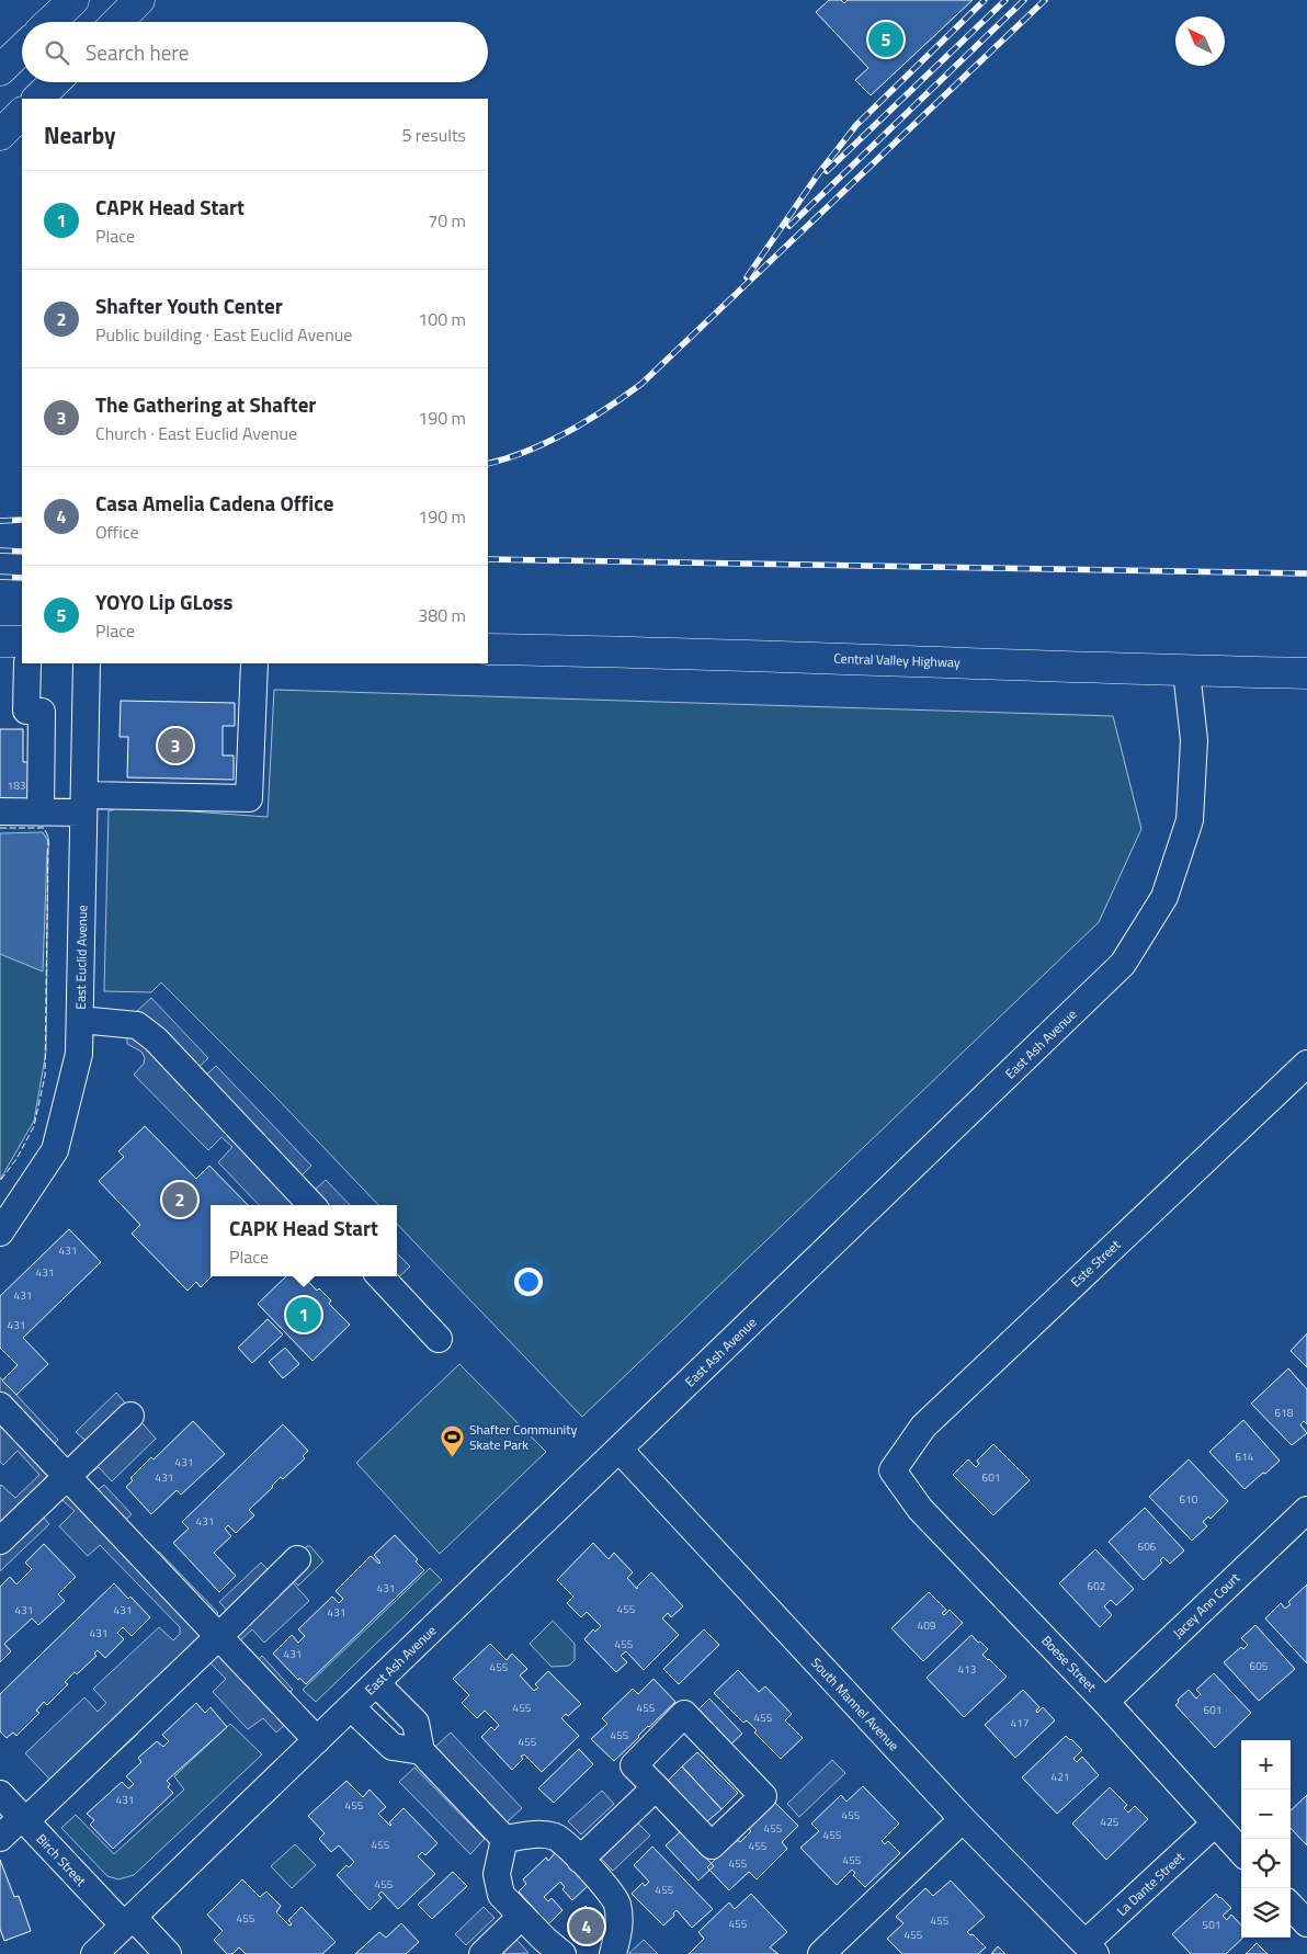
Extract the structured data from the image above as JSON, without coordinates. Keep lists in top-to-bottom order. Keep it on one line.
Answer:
{"streets":{"main road":["Central Valley Highway"],"street":["East Euclid Avenue","East Ash Avenue","Este Street","Jacey Ann Court","Boese Street","South Mannel Avenue","Birch Street","La Dante Street"]},"crossings":[["Central Valley Highway","East Ash Avenue"],["East Ash Avenue","South Mannel Avenue"],["East Ash Avenue","Birch Street"],["Este Street","Boese Street"],["Jacey Ann Court","Boese Street"],["Boese Street","La Dante Street"],["South Mannel Avenue","La Dante Street"]],"places":{"sports":["Shafter Community Skate Park"]},"house_numbers":["183","431","431","431","431","618","614","431","431","601","610","431","606","602","431","455","431","431","431","409","431","455","431","605","455","413","455","455","601","455","417","455","455","421","431","455","455","425","455","455","455","455","455","455","455","455","455","455","455","501","455"],"north":"top left","page":{"pins":["5","3","2","1","4"],"search":"Search here","heading":["Nearby","5 results"],"list":[{"mark":"1","name":"CAPK Head Start","note":"Place","value":"70 m"},{"mark":"2","name":"Shafter Youth Center","note":"Public building · East Euclid Avenue","value":"100 m"},{"mark":"3","name":"The Gathering at Shafter","note":"Church · East Euclid Avenue","value":"190 m"},{"mark":"4","name":"Casa Amelia Cadena Office","note":"Office","value":"190 m"},{"mark":"5","name":"YOYO Lip GLoss","note":"Place","value":"380 m"}],"popup":["CAPK Head Start","Place"],"map_buttons":["+","−"]}}
